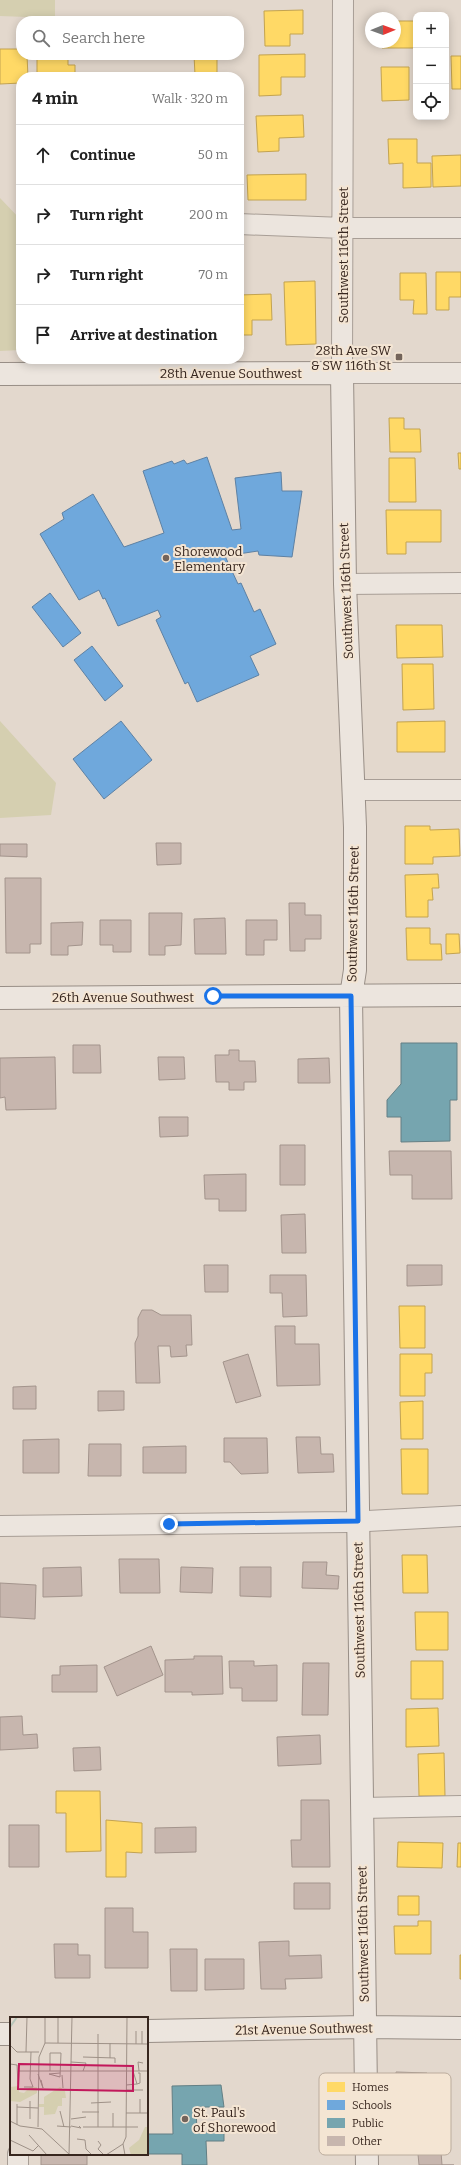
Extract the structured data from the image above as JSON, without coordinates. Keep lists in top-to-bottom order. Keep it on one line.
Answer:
{"streets":{"street":["Southwest 116th Street","28th Avenue Southwest","26th Avenue Southwest","21st Avenue Southwest"]},"crossings":[["Southwest 116th Street","28th Avenue Southwest"],["Southwest 116th Street","26th Avenue Southwest"],["Southwest 116th Street","21st Avenue Southwest"]],"places":{"transit":["28th Ave SW & SW 116th St"],"other":["Shorewood Elementary","St. Paul's of Shorewood"]},"legend":["Homes","Schools","Public","Other"],"north":"right","page":{"map_buttons":["+","−"],"search":"Search here","heading":["4 min","Walk · 320 m"],"list":[["Continue","50 m"],["Turn right","200 m"],["Turn right","70 m"],"Arrive at destination"]}}
